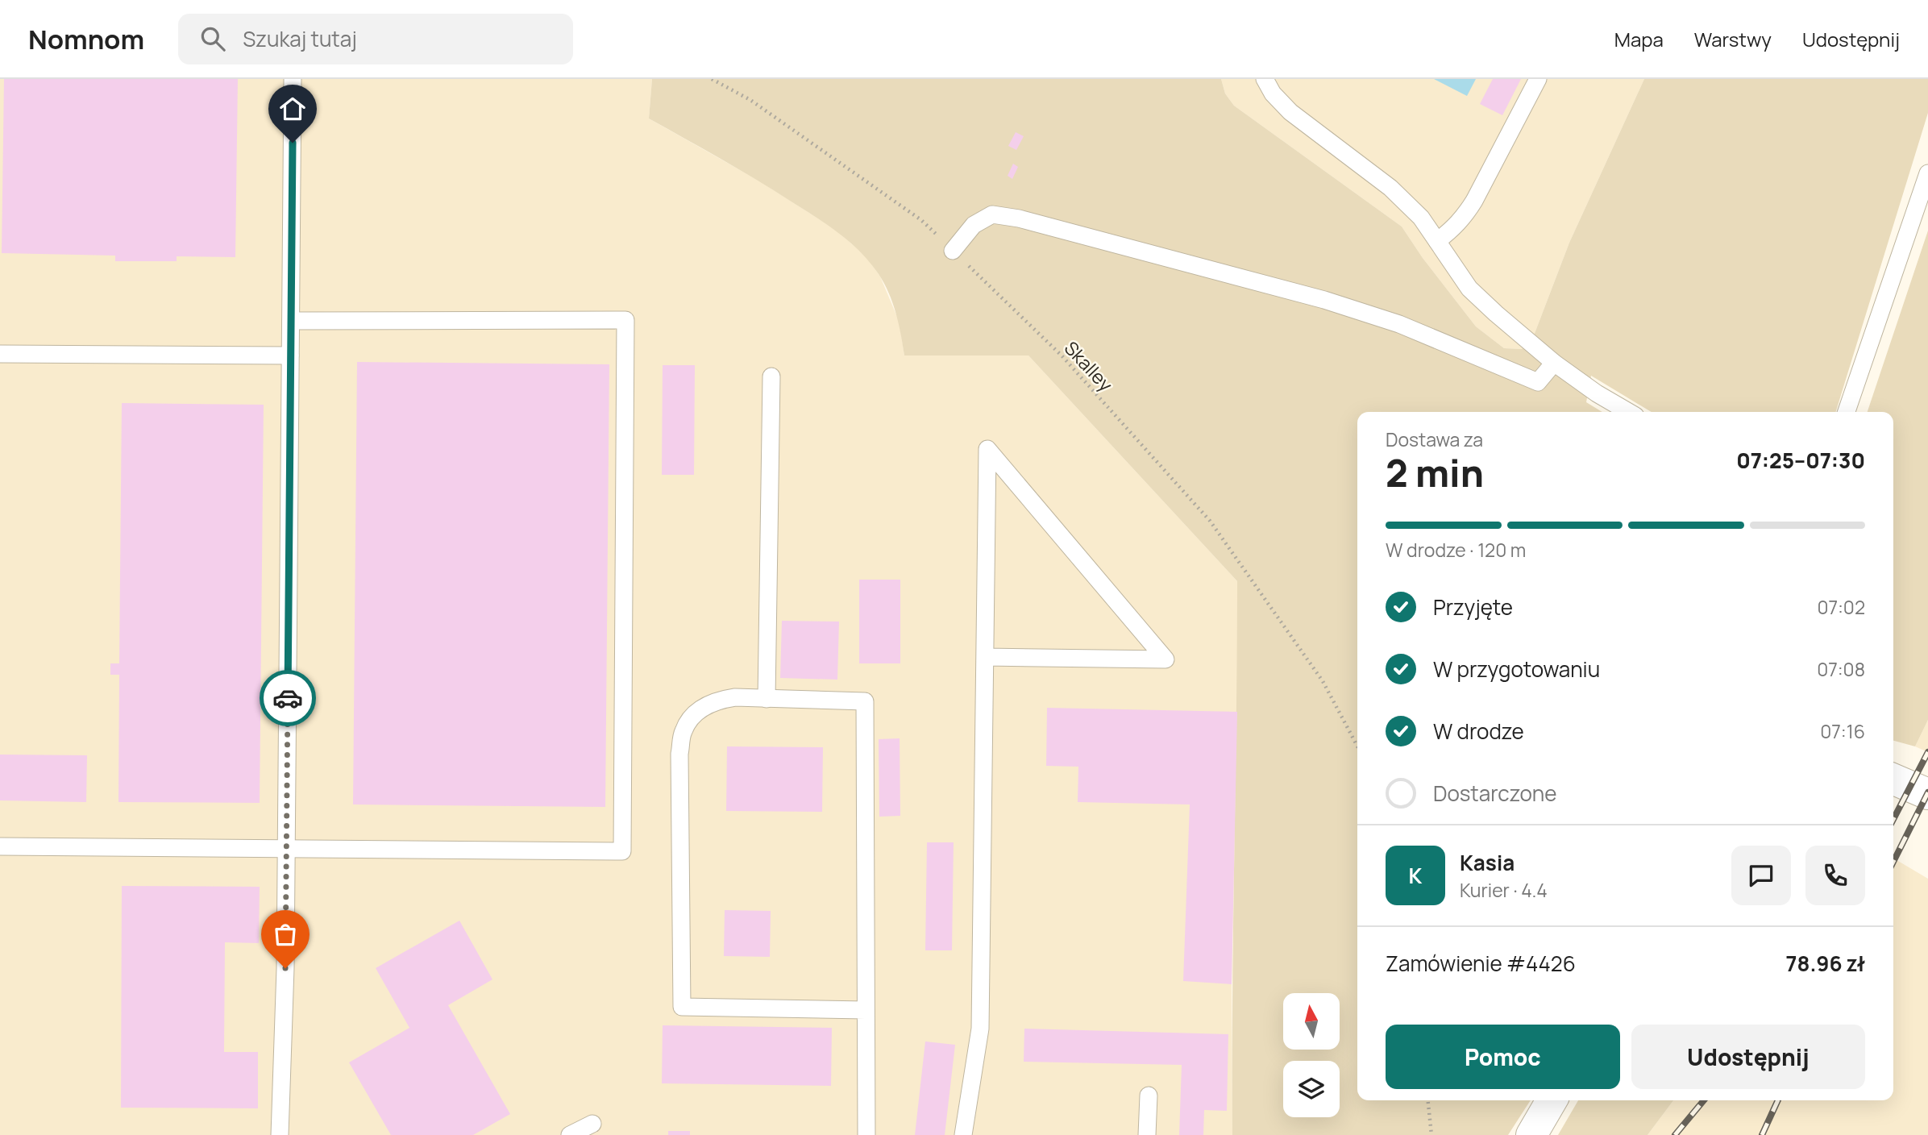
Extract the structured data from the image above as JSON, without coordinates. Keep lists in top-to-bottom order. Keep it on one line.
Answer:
{"streets":{"path":["Skalley"]},"north":"top","page":{"header":"Nomnom","search":"Szukaj tutaj","nav":["Mapa","Warstwy","Udostępnij"],"heading":["2 min","Dostawa za","07:25–07:30"],"panel":["Kasia","Kurier · 4.4","Zamówienie #4426","78.96 zł"],"bar":"W drodze · 120 m","list":[["Przyjęte","07:02"],["W przygotowaniu","07:08"],["W drodze","07:16"],"Dostarczone"],"round":"K","buttons":["Pomoc","Udostępnij"]}}
